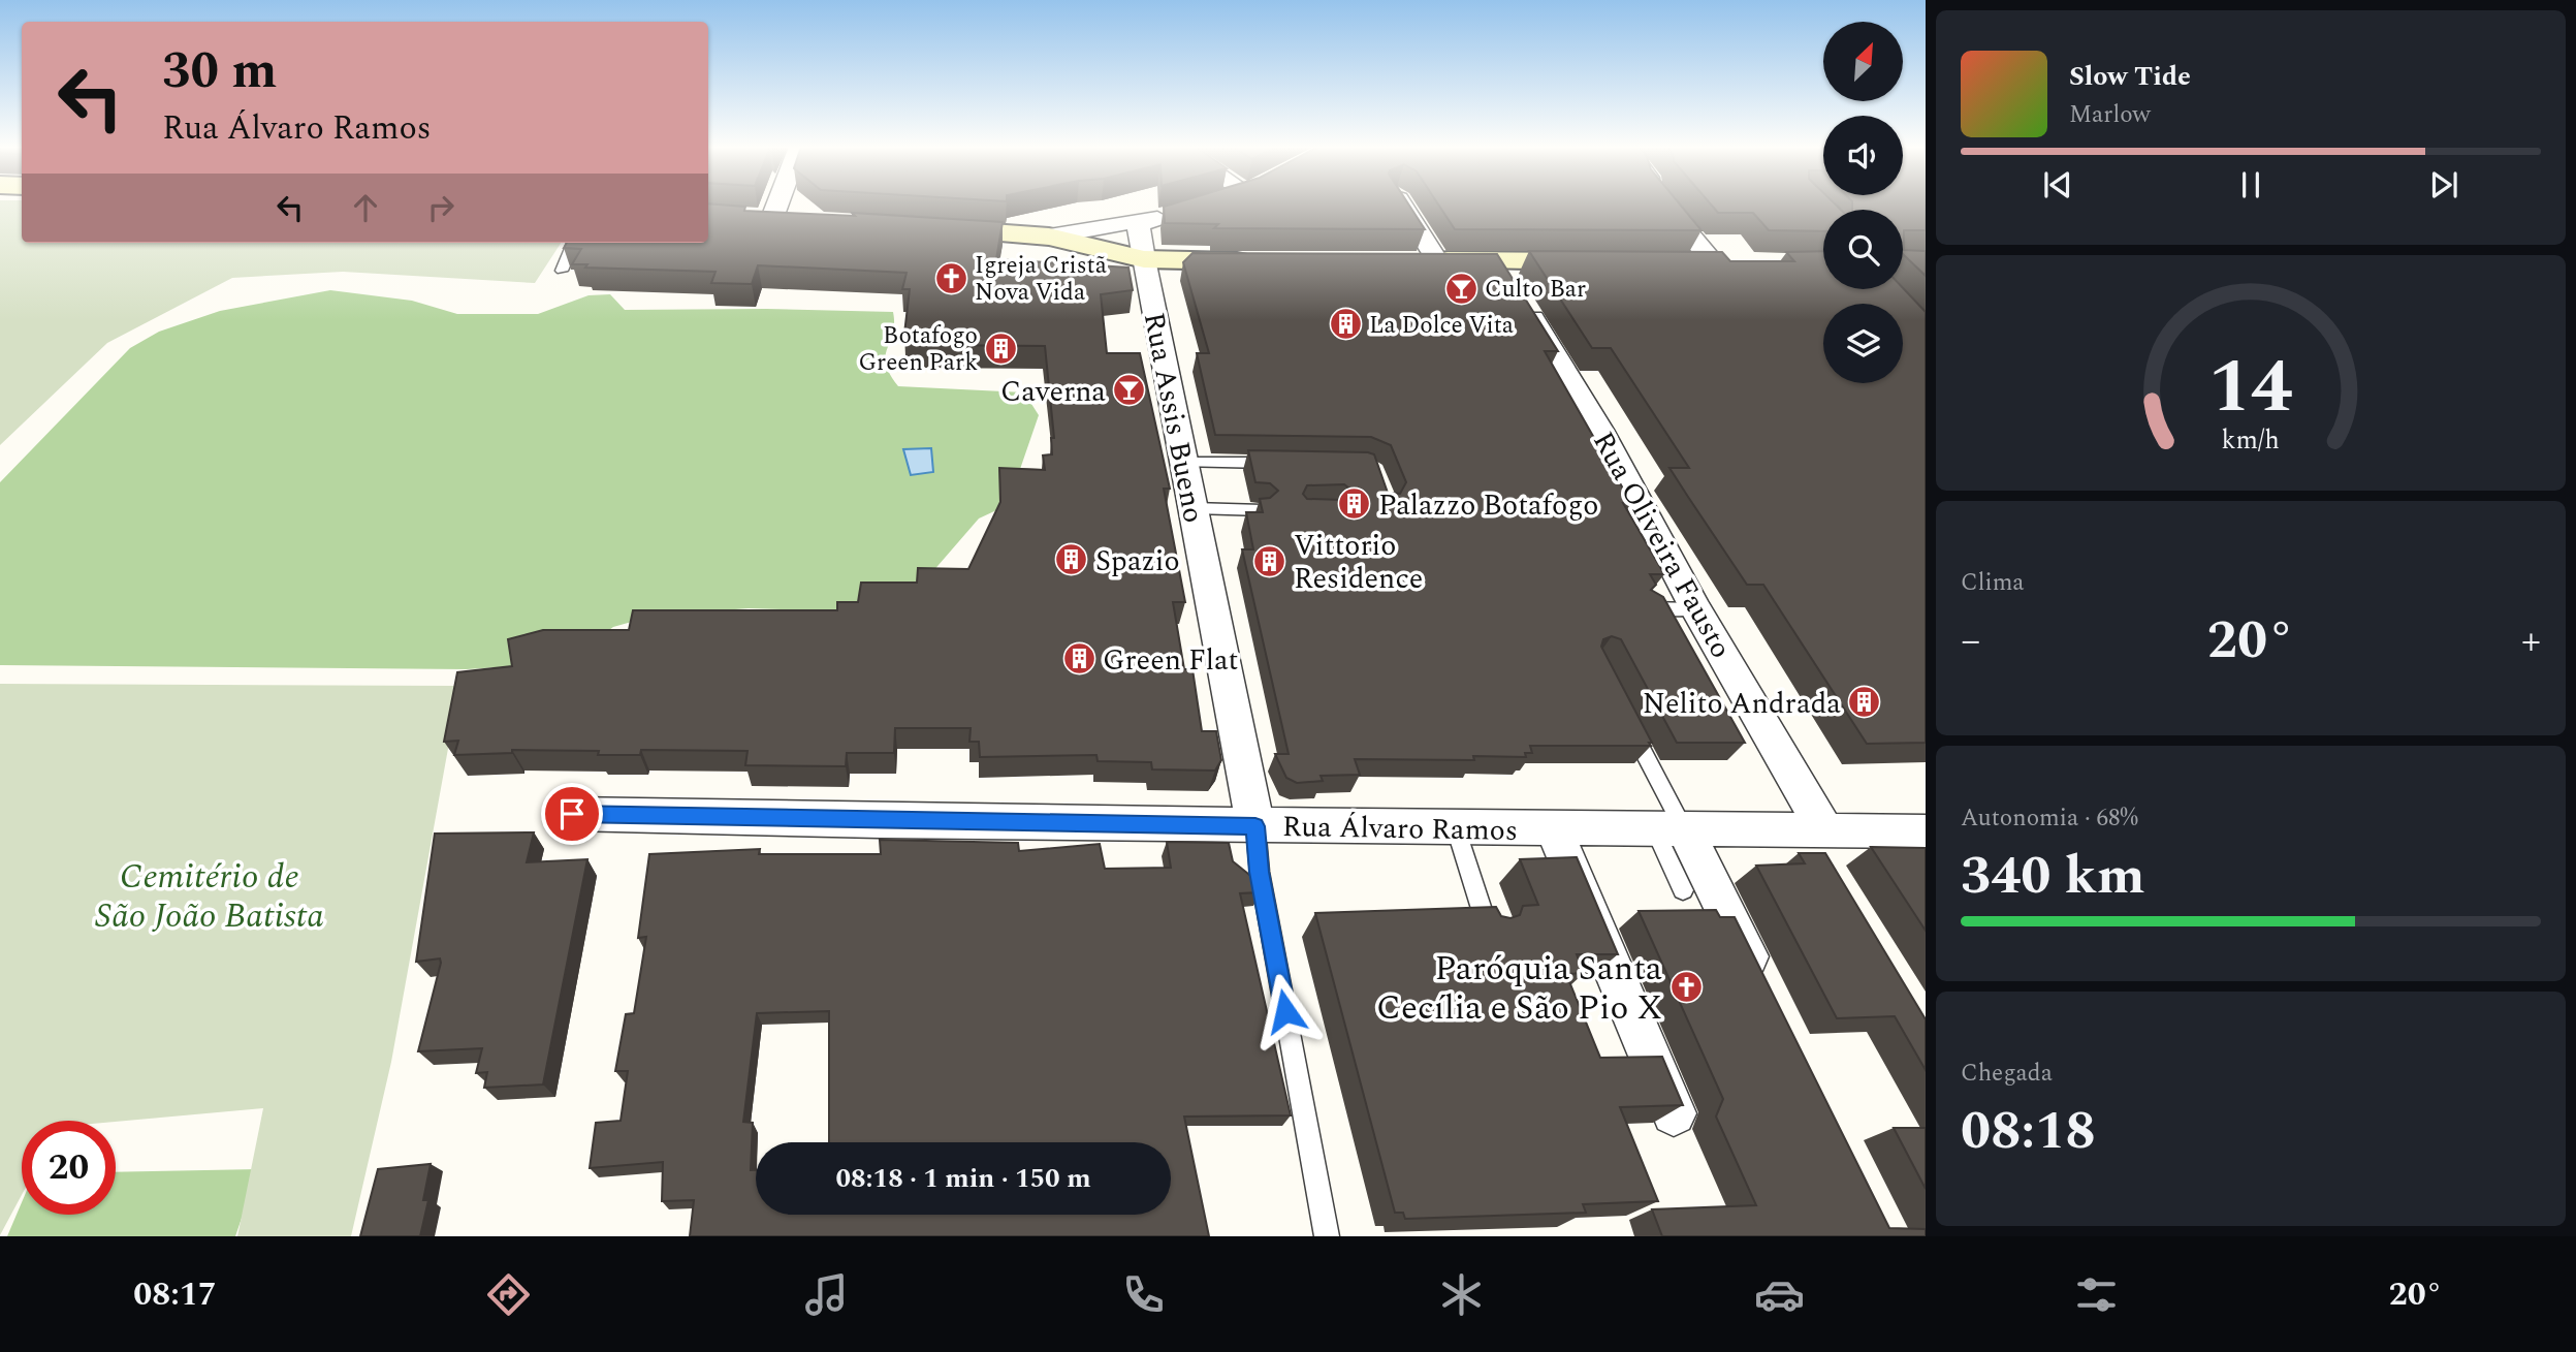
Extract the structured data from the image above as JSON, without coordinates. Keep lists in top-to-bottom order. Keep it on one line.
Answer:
{"streets":{"street":["Rua Assis Bueno","Rua Oliveira Fausto","Rua Álvaro Ramos"]},"crossings":[["Rua Assis Bueno","Rua Álvaro Ramos"],["Rua Oliveira Fausto","Rua Álvaro Ramos"]],"parks":["Cemitério de São João Batista"],"places":{"church":["Igreja Cristã Nova Vida","Paróquia Santa Cecília e São Pio X"],"bar":["Culto Bar","Caverna"],"building":["La Dolce Vita","Botafogo Green Park","Palazzo Botafogo","Spazio","Vittorio Residence","Green Flat","Nelito Andrada"]},"north":"top right","page":{"turn":["30 m","Rua Álvaro Ramos"],"song":["Slow Tide","Marlow"],"tile":["Clima",["Autonomia · 68%","340 km"],["Chegada","08:18"]],"heat":["−","20°","+"],"limit":"20","trip":"08:18 · 1 min · 150 m","tabs":["08:17","20°"],"gauge":["14","km/h"]}}
